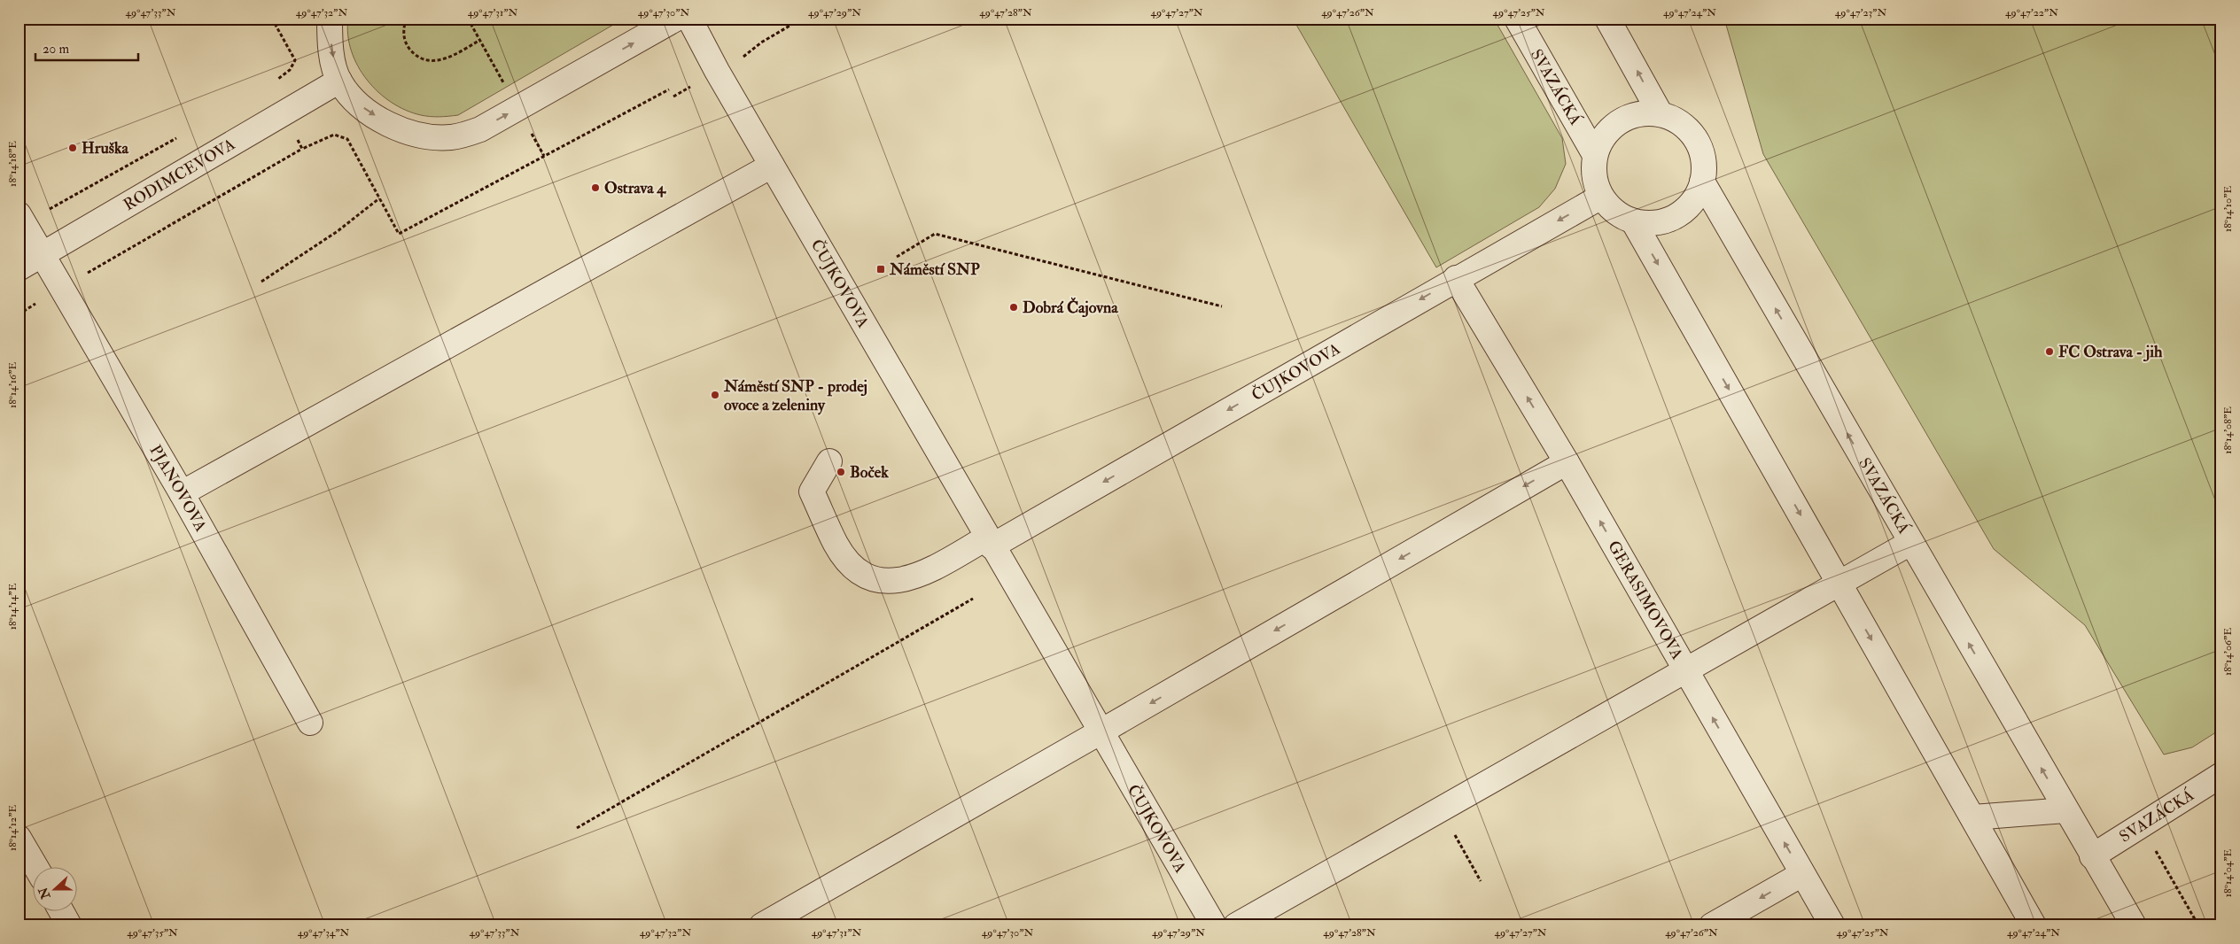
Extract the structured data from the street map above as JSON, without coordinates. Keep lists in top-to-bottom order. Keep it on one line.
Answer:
{"streets":{"street":["SVAZÁCKÁ","RODIMCEVOVA","ČUJKOVOVA","PJANOVOVA","GERASIMOVOVA"]},"crossings":[["SVAZÁCKÁ","ČUJKOVOVA"],["RODIMCEVOVA","PJANOVOVA"],["ČUJKOVOVA","GERASIMOVOVA"]],"places":{"other":["Hruška","Ostrava 4","Dobrá Čajovna","FC Ostrava - jih","Náměstí SNP - prodej ovoce a zeleniny","Boček"],"transit":["Náměstí SNP"]},"scale_bar":"20 m","north":"left","coordinates":["49°47'33\"N","49°47'32\"N","49°47'31\"N","49°47'30\"N","49°47'29\"N","49°47'28\"N","49°47'27\"N","49°47'26\"N","49°47'25\"N","49°47'24\"N","49°47'23\"N","49°47'22\"N","18°14'18\"E","18°14'10\"E","18°14'16\"E","18°14'08\"E","18°14'14\"E","18°14'06\"E","18°14'12\"E","18°14'04\"E","49°47'35\"N","49°47'34\"N"]}
